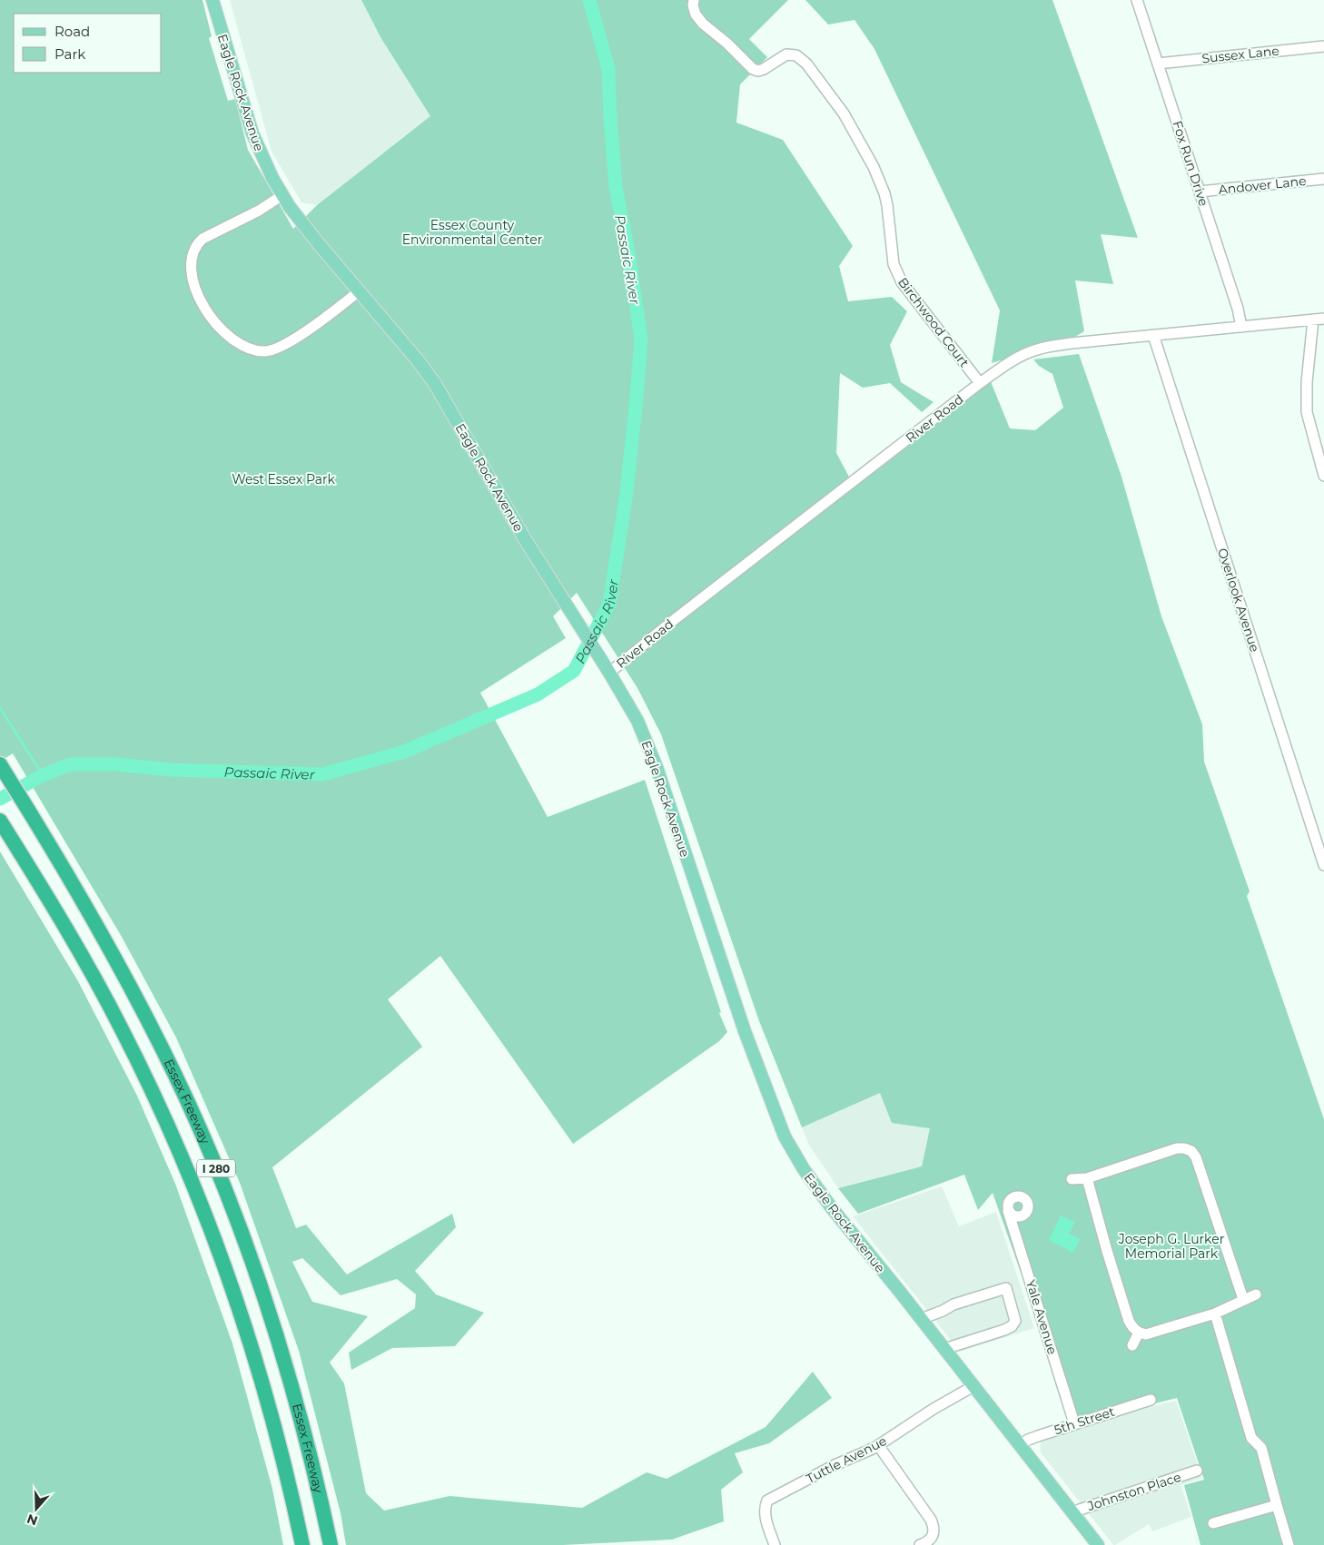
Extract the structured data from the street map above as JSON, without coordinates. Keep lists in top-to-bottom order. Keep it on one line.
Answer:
{"streets":{"highway":["Essex Freeway","I 280"],"main road":["Eagle Rock Avenue"],"street":["Sussex Lane","Fox Run Drive","Andover Lane","Birchwood Court","River Road","Overlook Avenue","Yale Avenue","5th Street","Tuttle Avenue","Johnston Place"]},"crossings":[["Sussex Lane","Fox Run Drive"],["Eagle Rock Avenue","River Road"],["Eagle Rock Avenue","5th Street"],["Eagle Rock Avenue","Tuttle Avenue"],["Eagle Rock Avenue","Johnston Place"],["Fox Run Drive","Andover Lane"],["Fox Run Drive","River Road"],["Birchwood Court","River Road"],["River Road","Overlook Avenue"],["Yale Avenue","5th Street"]],"water":["Passaic River"],"parks":["Essex County Environmental Center","West Essex Park","Joseph G. Lurker Memorial Park"],"legend":["Road","Park"],"north":"bottom"}
